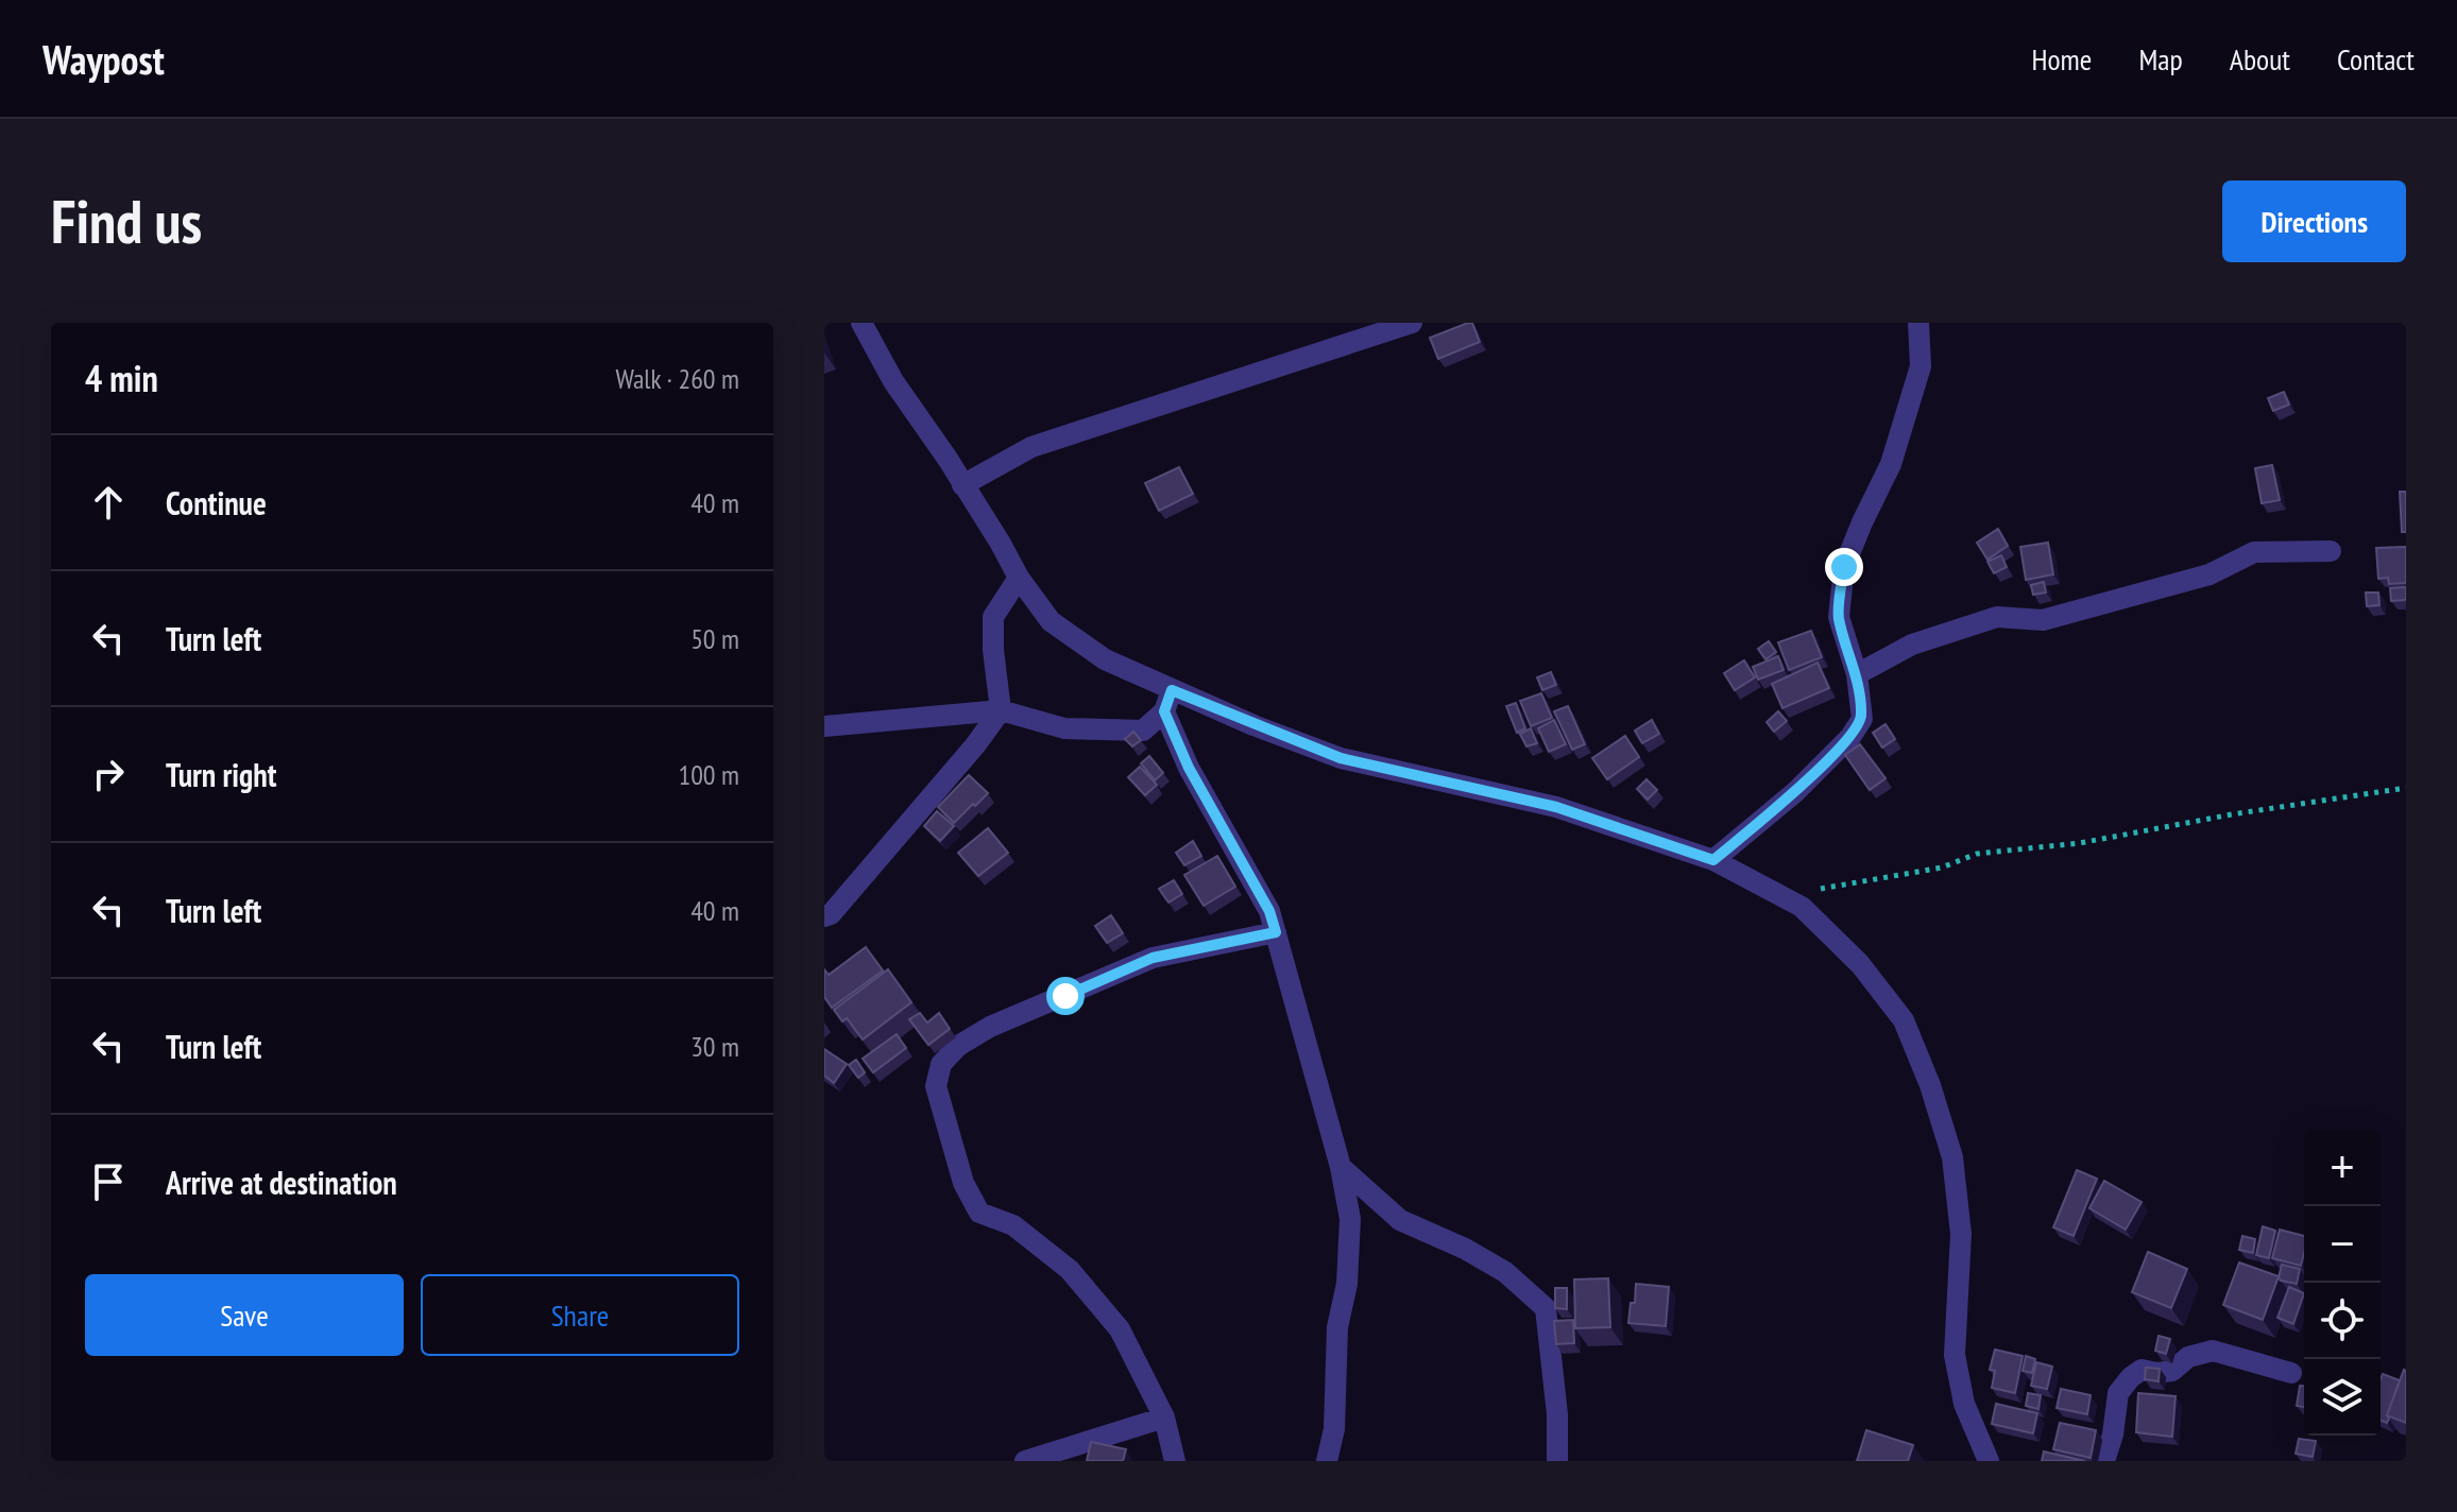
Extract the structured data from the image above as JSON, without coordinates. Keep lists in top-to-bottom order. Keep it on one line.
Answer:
{"page":{"header":"Waypost","nav":["Home","Map","About","Contact"],"buttons":["Directions",["Save","Share"]],"title":"Find us","heading":["4 min","Walk · 260 m"],"list":[["Continue","40 m"],["Turn left","50 m"],["Turn right","100 m"],["Turn left","40 m"],["Turn left","30 m"],"Arrive at destination"],"map_buttons":["+","−"]}}
